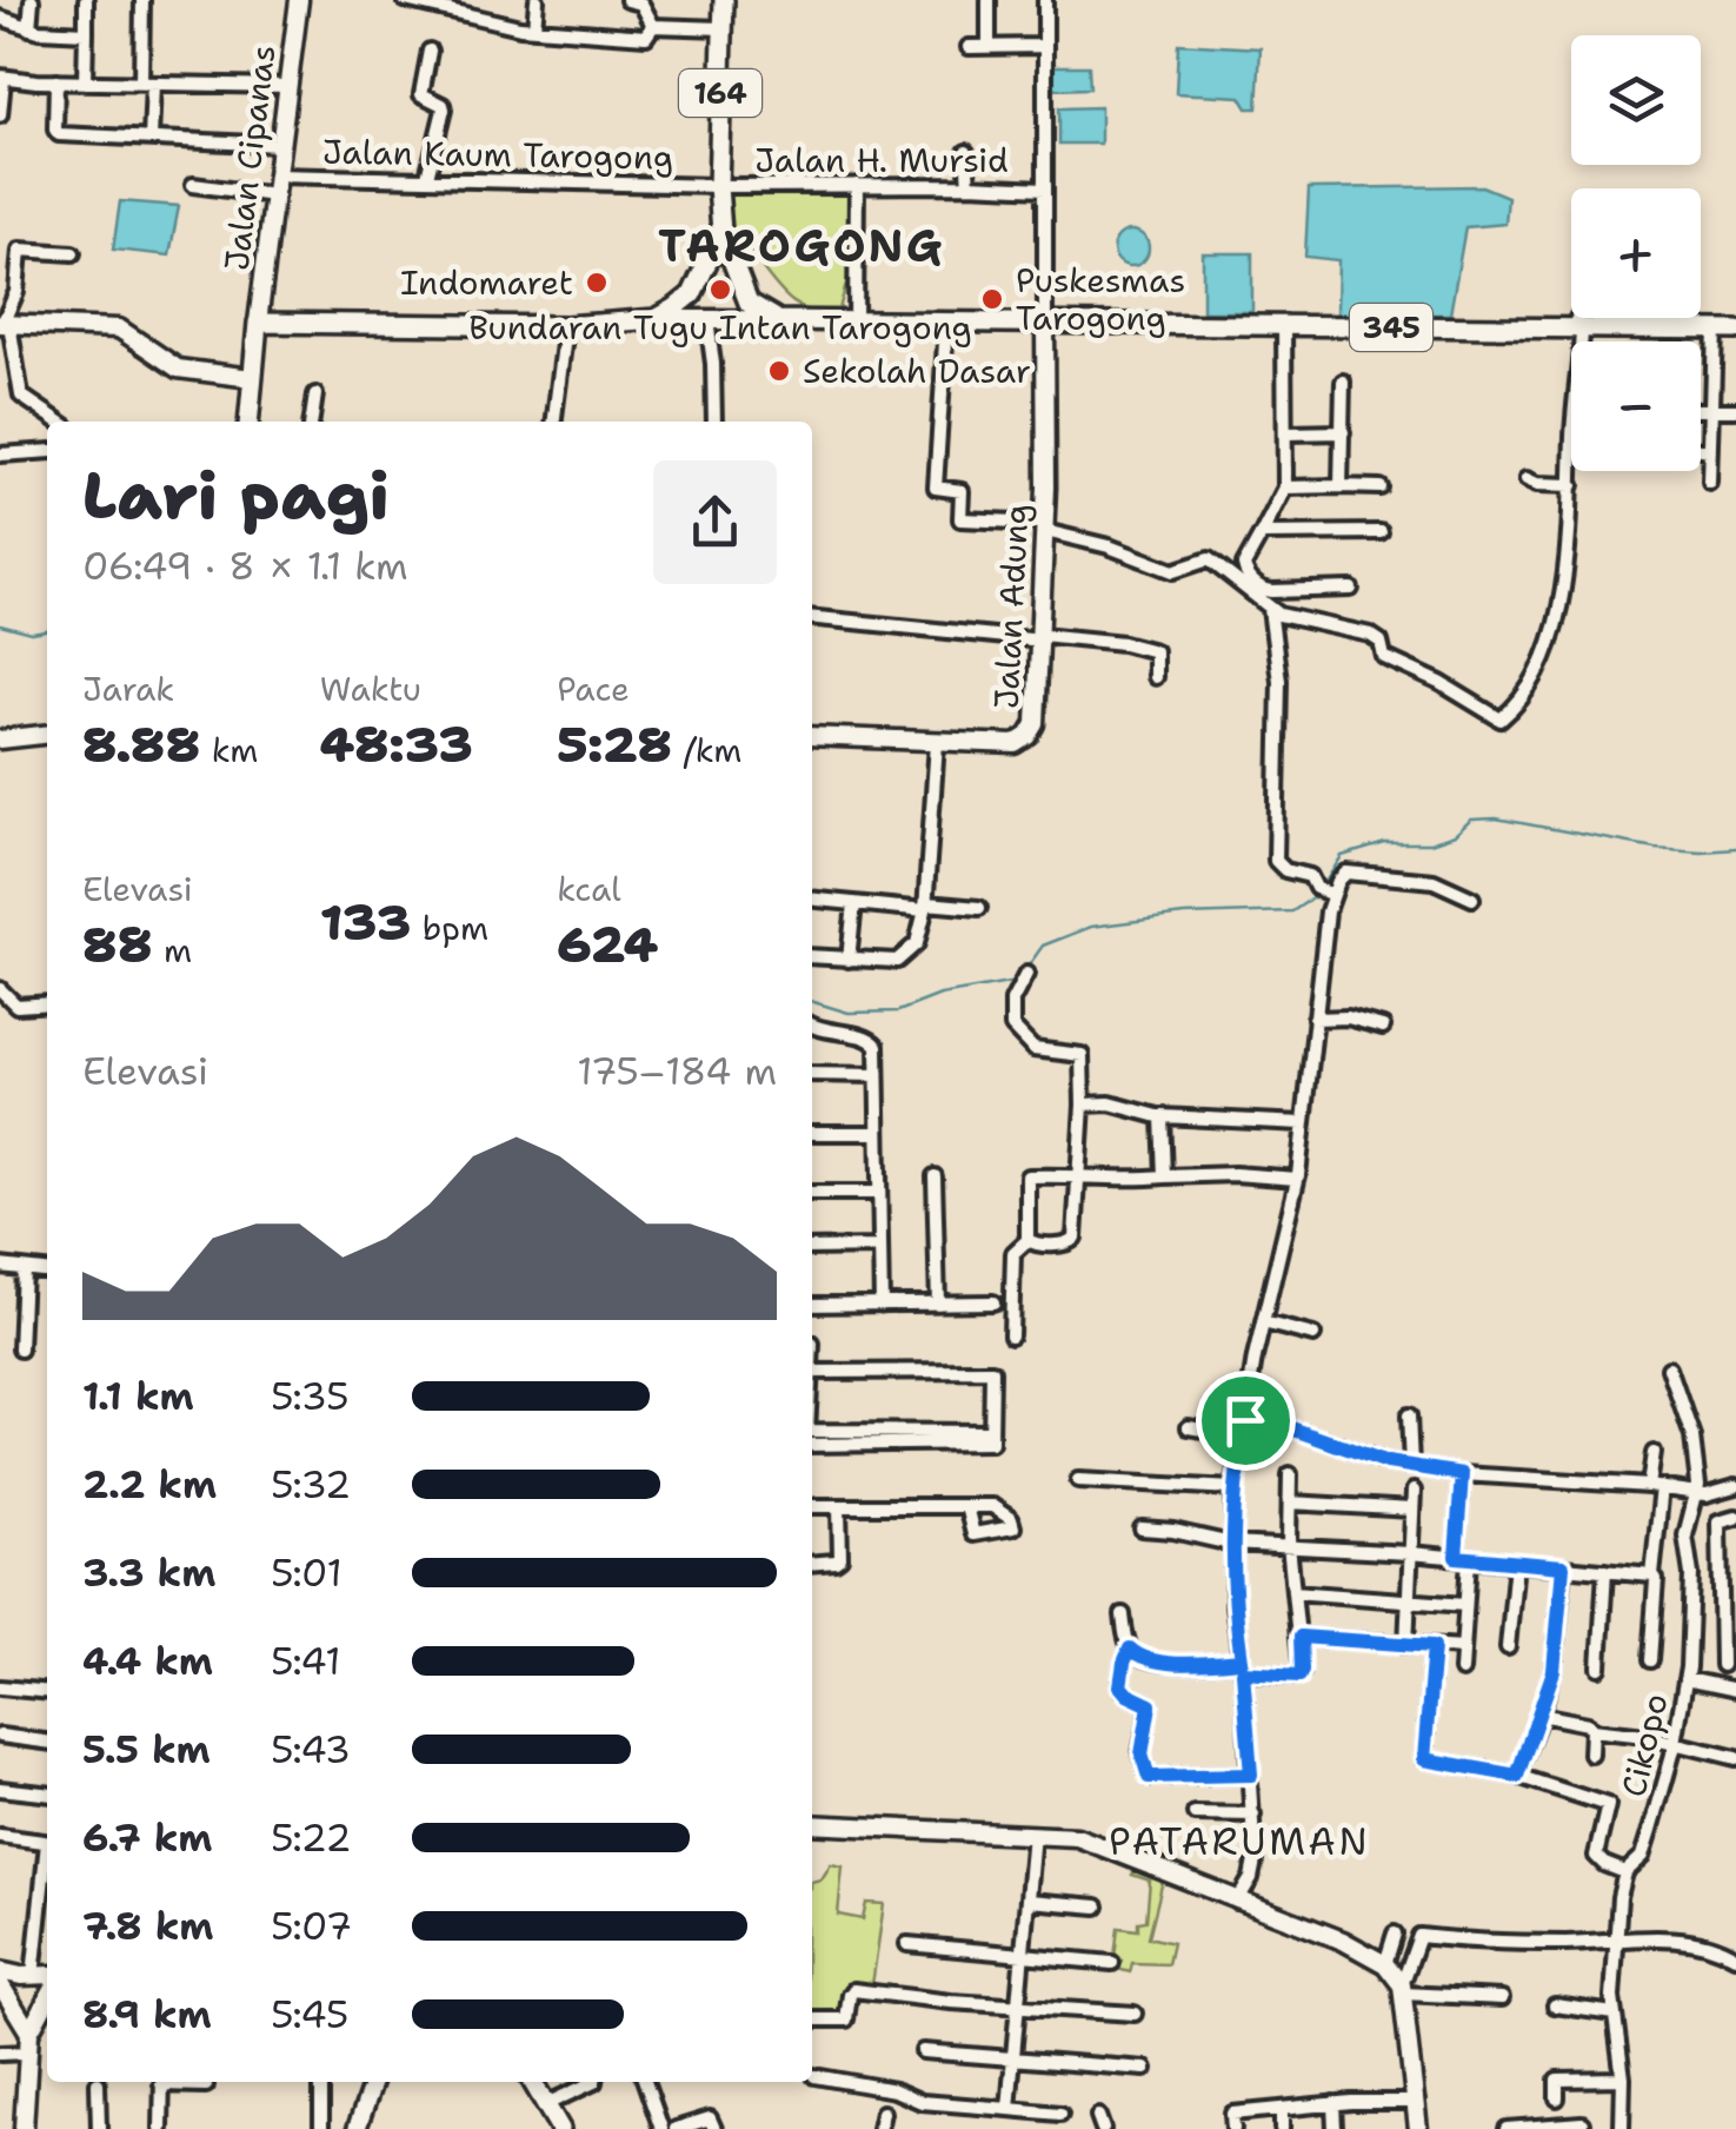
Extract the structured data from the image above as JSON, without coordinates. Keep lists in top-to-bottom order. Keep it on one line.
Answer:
{"streets":{"main road":["164","345"],"street":["Jalan Kaum Tarogong","Jalan Cipanas","Jalan H. Mursid","Jalan Adung","Cikopo"]},"crossings":[["164","Jalan Kaum Tarogong"],["164","Jalan H. Mursid"],["Jalan Kaum Tarogong","Jalan Cipanas"],["Jalan Kaum Tarogong","Jalan H. Mursid"],["345","Jalan Adung"]],"districts":["TAROGONG","PATARUMAN"],"places":["Indomaret","Bundaran Tugu Intan Tarogong","Puskesmas Tarogong","Sekolah Dasar"],"page":{"map_buttons":["+","−"],"heading":["Lari pagi","06:49 · 8 × 1.1 km"],"stats":[["Jarak","8.88 km"],["Waktu","48:33"],["Pace","5:28 /km"],["Elevasi","88 m"],["133 bpm"],["kcal","624"]],"chart":["Elevasi","175–184 m"],"list":[{"name":"1.1 km","note":"5:35"},{"name":"2.2 km","note":"5:32"},{"name":"3.3 km","note":"5:01"},{"name":"4.4 km","note":"5:41"},{"name":"5.5 km","note":"5:43"},{"name":"6.7 km","note":"5:22"},{"name":"7.8 km","note":"5:07"},{"name":"8.9 km","note":"5:45"}]}}
